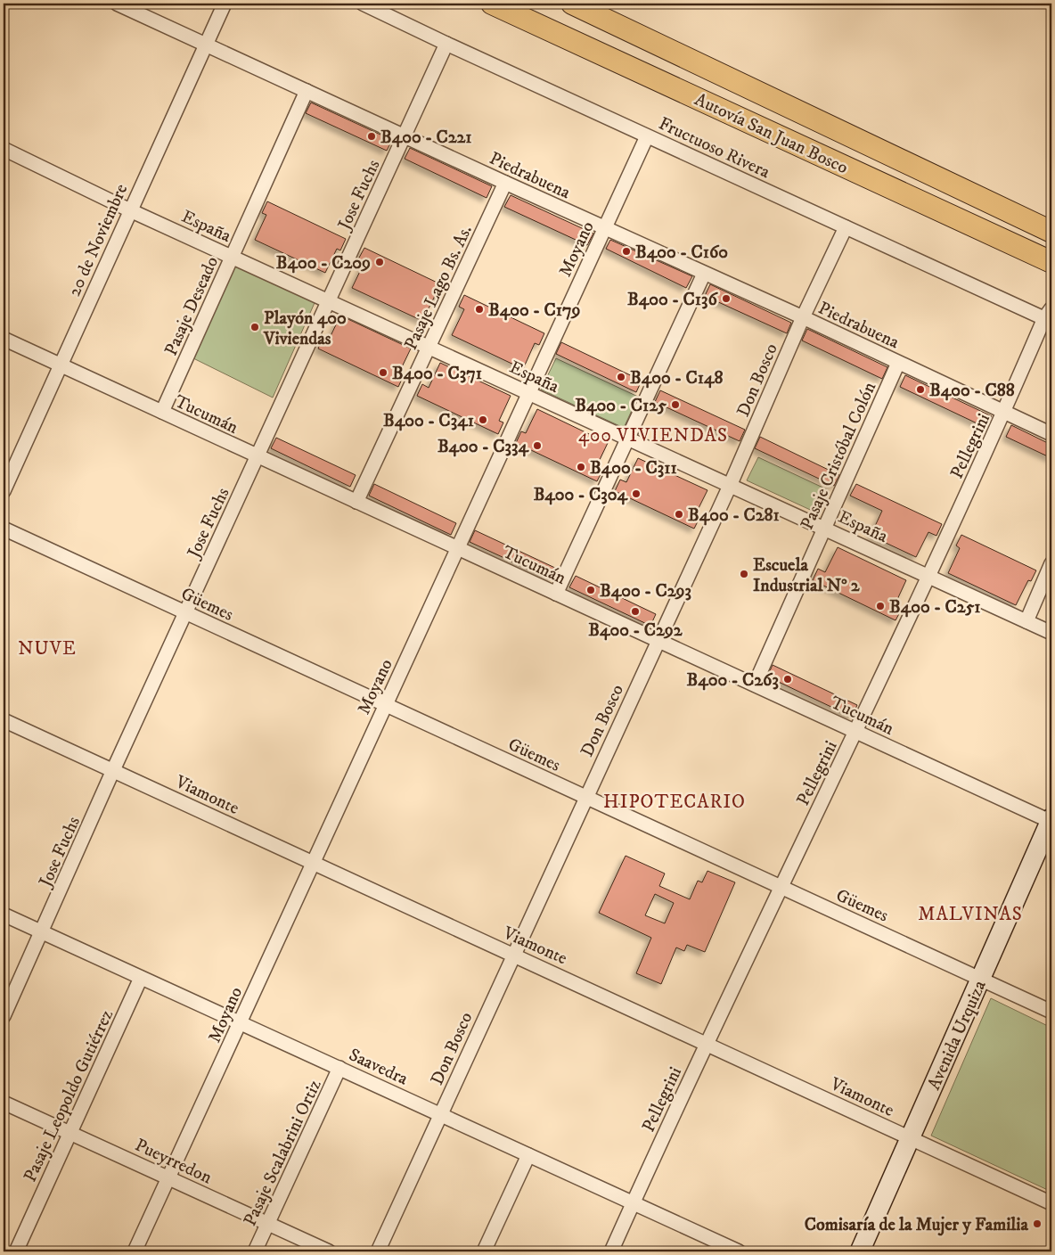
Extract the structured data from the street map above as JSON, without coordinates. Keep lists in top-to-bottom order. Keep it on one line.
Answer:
{"streets":{"main road":["Autovía San Juan Bosco"],"street":["Fructuoso Rivera","Piedrabuena","Jose Fuchs","España","20 de Noviembre","Moyano","Pasaje Lago Bs. As.","Pasaje Deseado","Don Bosco","Tucumán","Pellegrini","Pasaje Cristóbal Colón","Güemes","Viamonte","Avenida Urquiza","Saavedra","Pasaje Leopoldo Gutiérrez","Pasaje Scalabrini Ortiz","Pueyrredon"]},"crossings":[["Fructuoso Rivera","Jose Fuchs"],["Fructuoso Rivera","Moyano"],["Fructuoso Rivera","Don Bosco"],["Fructuoso Rivera","Pellegrini"],["Piedrabuena","Jose Fuchs"],["Piedrabuena","20 de Noviembre"],["Piedrabuena","Moyano"],["Piedrabuena","Pasaje Lago Bs. As."],["Piedrabuena","Pasaje Deseado"],["Piedrabuena","Don Bosco"],["Piedrabuena","Pellegrini"],["Piedrabuena","Pasaje Cristóbal Colón"],["Jose Fuchs","España"],["Jose Fuchs","Tucumán"],["Jose Fuchs","Güemes"],["Jose Fuchs","Viamonte"],["Jose Fuchs","Saavedra"],["España","20 de Noviembre"],["España","Moyano"],["España","Pasaje Lago Bs. As."],["España","Pasaje Deseado"],["España","Don Bosco"],["España","Pellegrini"],["España","Pasaje Cristóbal Colón"],["20 de Noviembre","Tucumán"],["Moyano","Tucumán"],["Moyano","Güemes"],["Moyano","Viamonte"],["Moyano","Saavedra"],["Moyano","Pueyrredon"],["Pasaje Lago Bs. As.","Tucumán"],["Pasaje Deseado","Tucumán"],["Don Bosco","Tucumán"],["Don Bosco","Güemes"],["Don Bosco","Viamonte"],["Don Bosco","Saavedra"],["Tucumán","Pellegrini"],["Tucumán","Pasaje Cristóbal Colón"],["Tucumán","Avenida Urquiza"],["Pellegrini","Güemes"],["Pellegrini","Viamonte"],["Pellegrini","Saavedra"],["Güemes","Avenida Urquiza"],["Viamonte","Avenida Urquiza"],["Saavedra","Pasaje Leopoldo Gutiérrez"],["Saavedra","Pasaje Scalabrini Ortiz"],["Pasaje Leopoldo Gutiérrez","Pueyrredon"],["Pasaje Scalabrini Ortiz","Pueyrredon"]],"districts":["400 VIVIENDAS","NUVE","HIPOTECARIO","MALVINAS"],"places":["B400 - C221","B400 - C160","B400 - C209","B400 - C136","B400 - C179","Playón 400 Viviendas","B400 - C371","B400 - C148","B400 - C88","B400 - C125","B400 - C341","B400 - C334","B400 - C311","B400 - C304","B400 - C281","Escuela Industrial N° 2","B400 - C293","B400 - C251","B400 - C292","B400 - C263","Comisaría de la Mujer y Familia"]}
